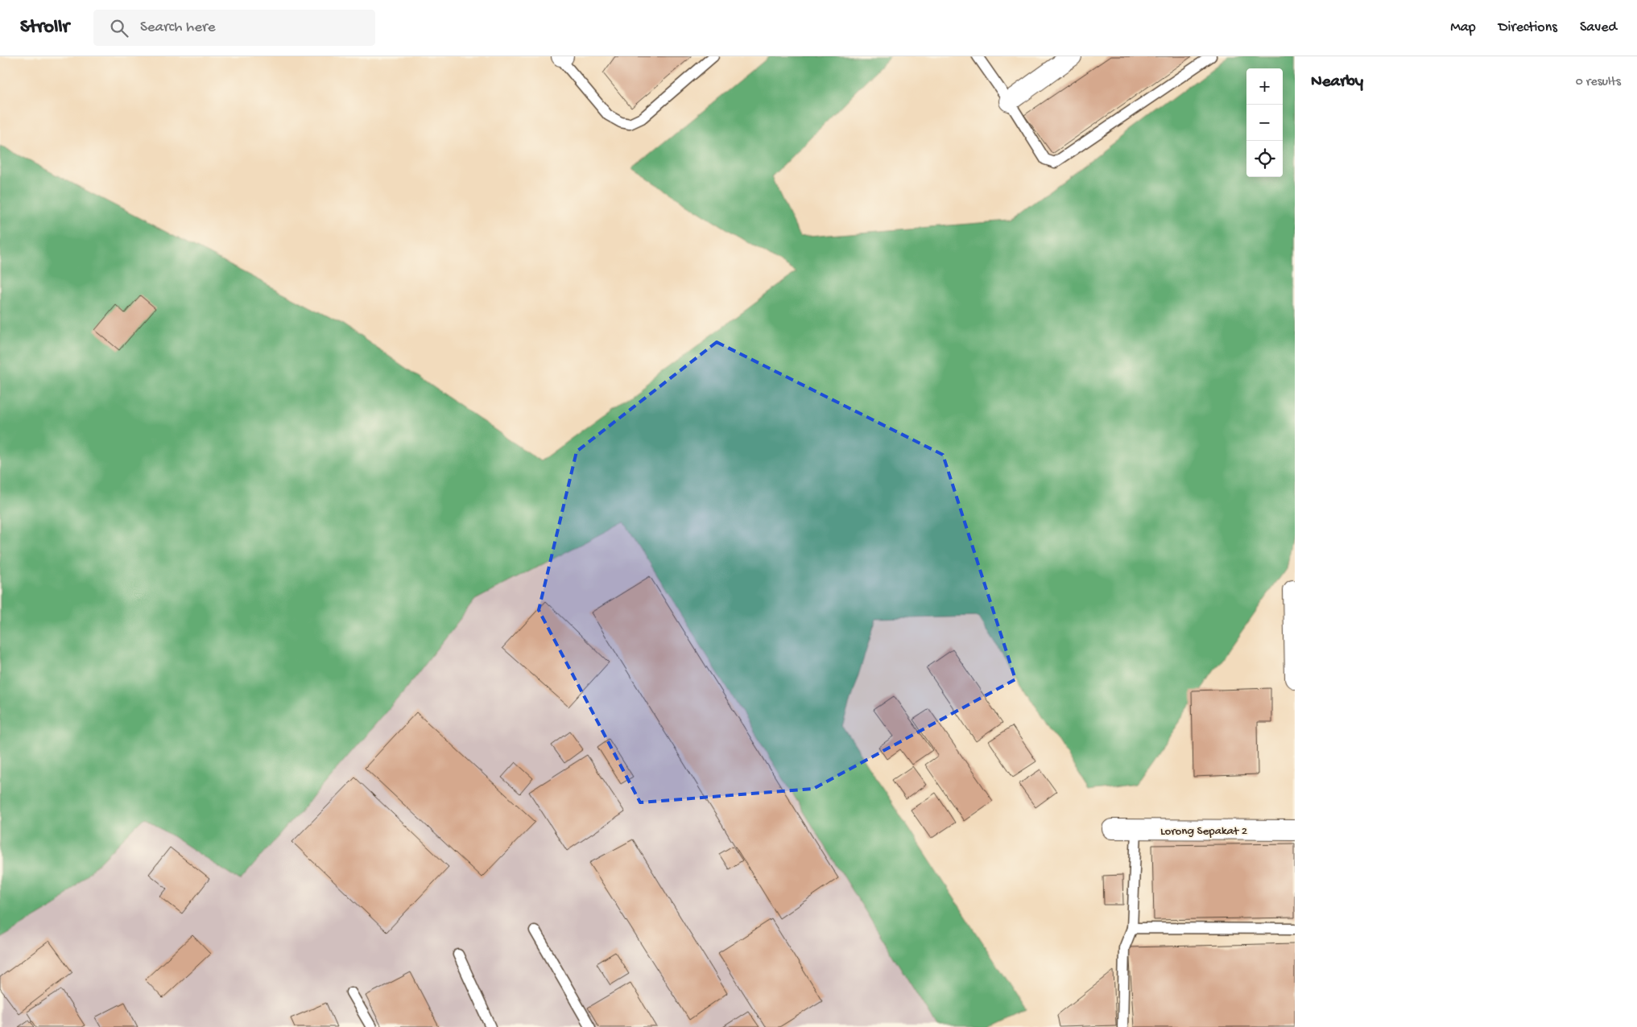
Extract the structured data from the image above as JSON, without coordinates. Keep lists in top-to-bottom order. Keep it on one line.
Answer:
{"streets":{"street":["Lorong Sepakat 2"]},"page":{"header":"Strollr","search":"Search here","nav":["Map","Directions","Saved"],"heading":["Nearby","0 results"],"map_buttons":["+","−"]}}
